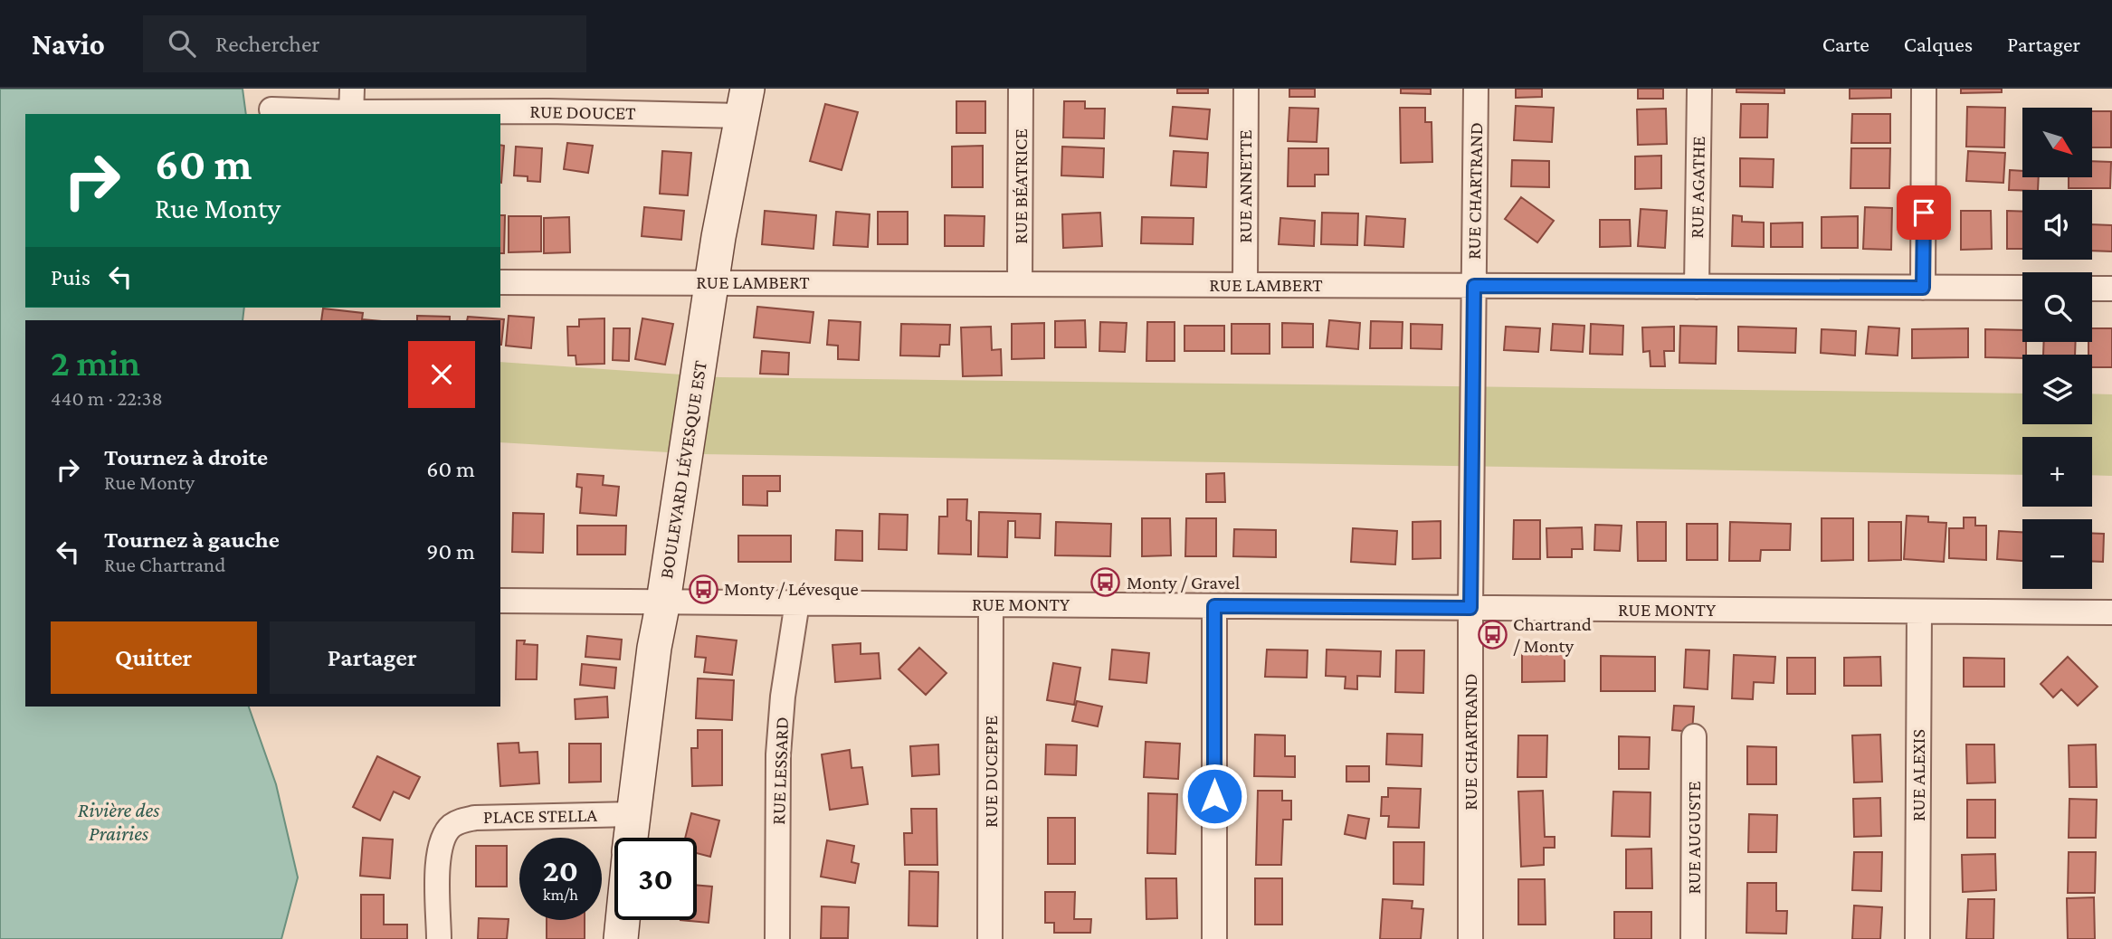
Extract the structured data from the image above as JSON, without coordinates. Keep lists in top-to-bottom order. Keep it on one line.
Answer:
{"streets":{"street":["RUE DOUCET","RUE BÉATRICE","RUE ANNETTE","RUE AGATHE","RUE CHARTRAND","RUE LAMBERT","BOULEVARD LÉVESQUE EST","RUE MONTY","RUE LESSARD","RUE DUCEPPE","RUE ALEXIS","PLACE STELLA","RUE AUGUSTE"]},"crossings":[["RUE DOUCET","BOULEVARD LÉVESQUE EST"],["RUE BÉATRICE","RUE LAMBERT"],["RUE ANNETTE","RUE LAMBERT"],["RUE AGATHE","RUE LAMBERT"],["RUE CHARTRAND","RUE LAMBERT"],["RUE CHARTRAND","RUE MONTY"],["RUE LAMBERT","BOULEVARD LÉVESQUE EST"],["BOULEVARD LÉVESQUE EST","RUE MONTY"],["BOULEVARD LÉVESQUE EST","PLACE STELLA"],["RUE MONTY","RUE LESSARD"],["RUE MONTY","RUE DUCEPPE"],["RUE MONTY","RUE ALEXIS"]],"water":["Rivière des Prairies"],"places":{"bus stop":["Monty / Gravel","Monty / Lévesque","Chartrand / Monty"]},"north":"bottom right","page":{"header":"Navio","search":"Rechercher","nav":["Carte","Calques","Partager"],"map_buttons":["+","−"],"turn":["60 m","Rue Monty"],"then":"Puis","heading":["2 min","440 m · 22:38"],"list":[{"name":"Tournez à droite","note":"Rue Monty","value":"60 m"},{"name":"Tournez à gauche","note":"Rue Chartrand","value":"90 m"}],"buttons":["Quitter","Partager"],"speed":"20 km/h","limit":"30"}}
